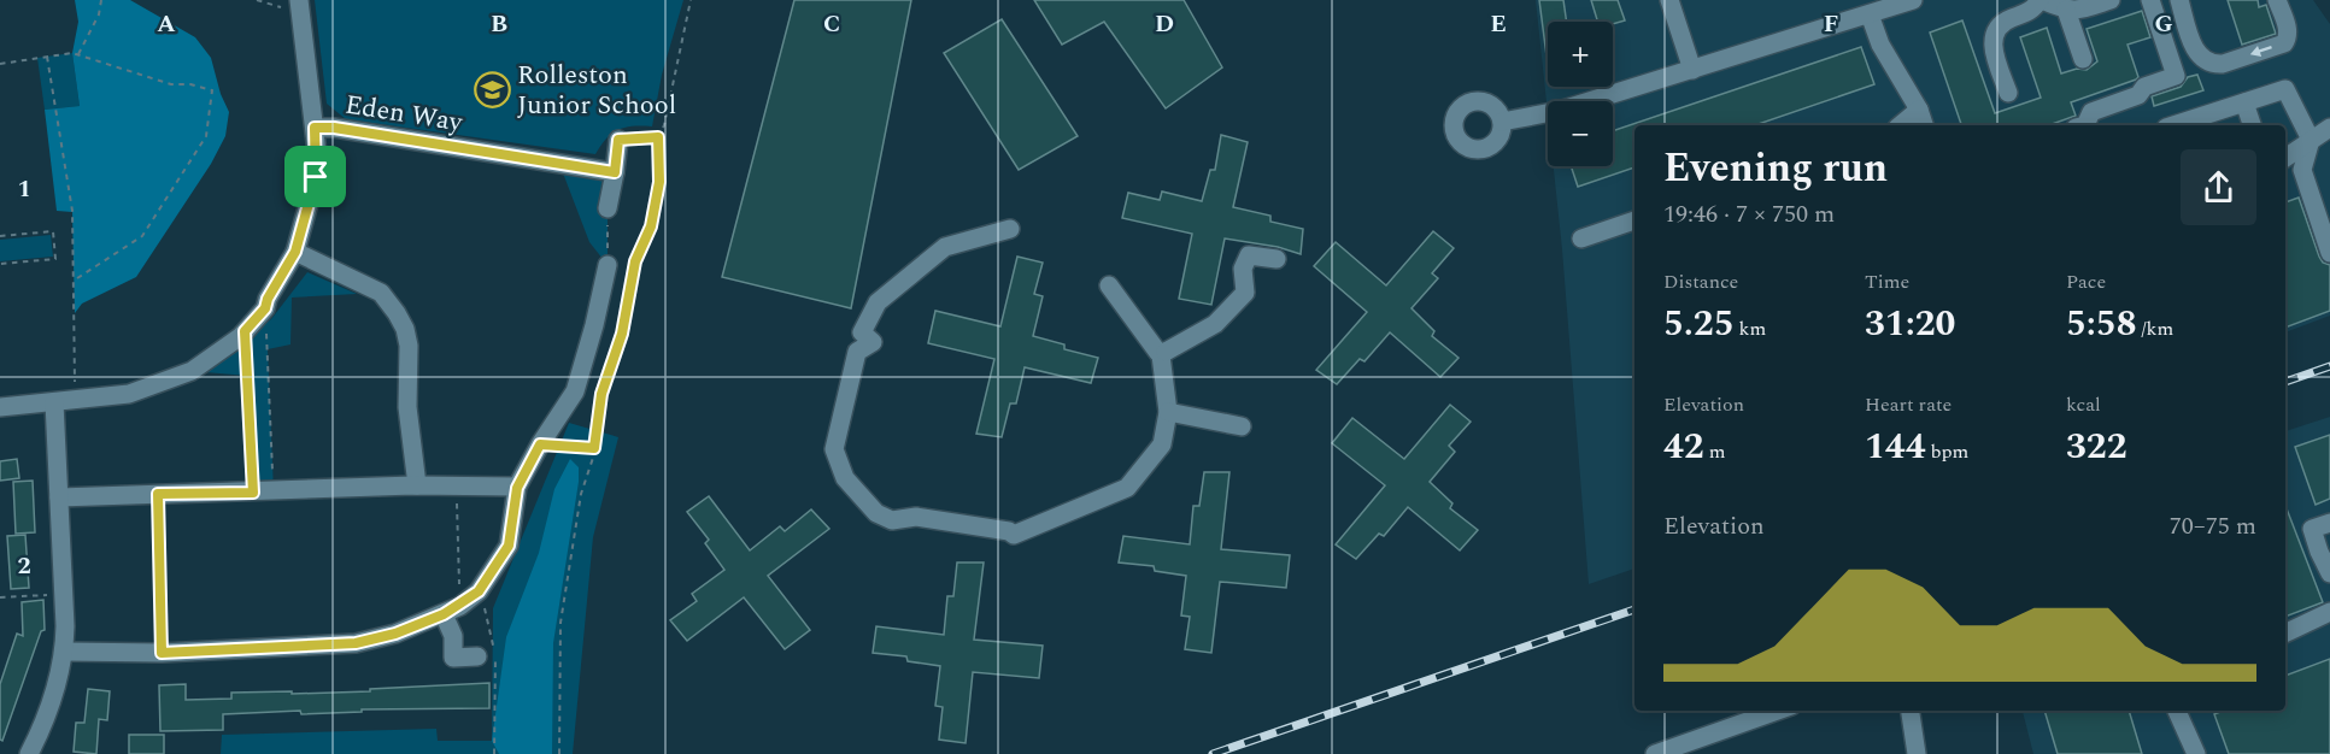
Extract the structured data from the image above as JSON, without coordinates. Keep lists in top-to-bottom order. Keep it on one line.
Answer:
{"streets":{"street":["Eden Way"]},"places":{"school or university":["Rolleston Junior School"]},"page":{"map_buttons":["+","−"],"heading":["Evening run","19:46 · 7 × 750 m"],"stats":[["Distance","5.25 km"],["Time","31:20"],["Pace","5:58 /km"],["Elevation","42 m"],["Heart rate","144 bpm"],["kcal","322"]],"chart":["Elevation","70–75 m"]},"grid":{"columns":["A","B","C","D","E","F","G"],"rows":["1","2"]}}
